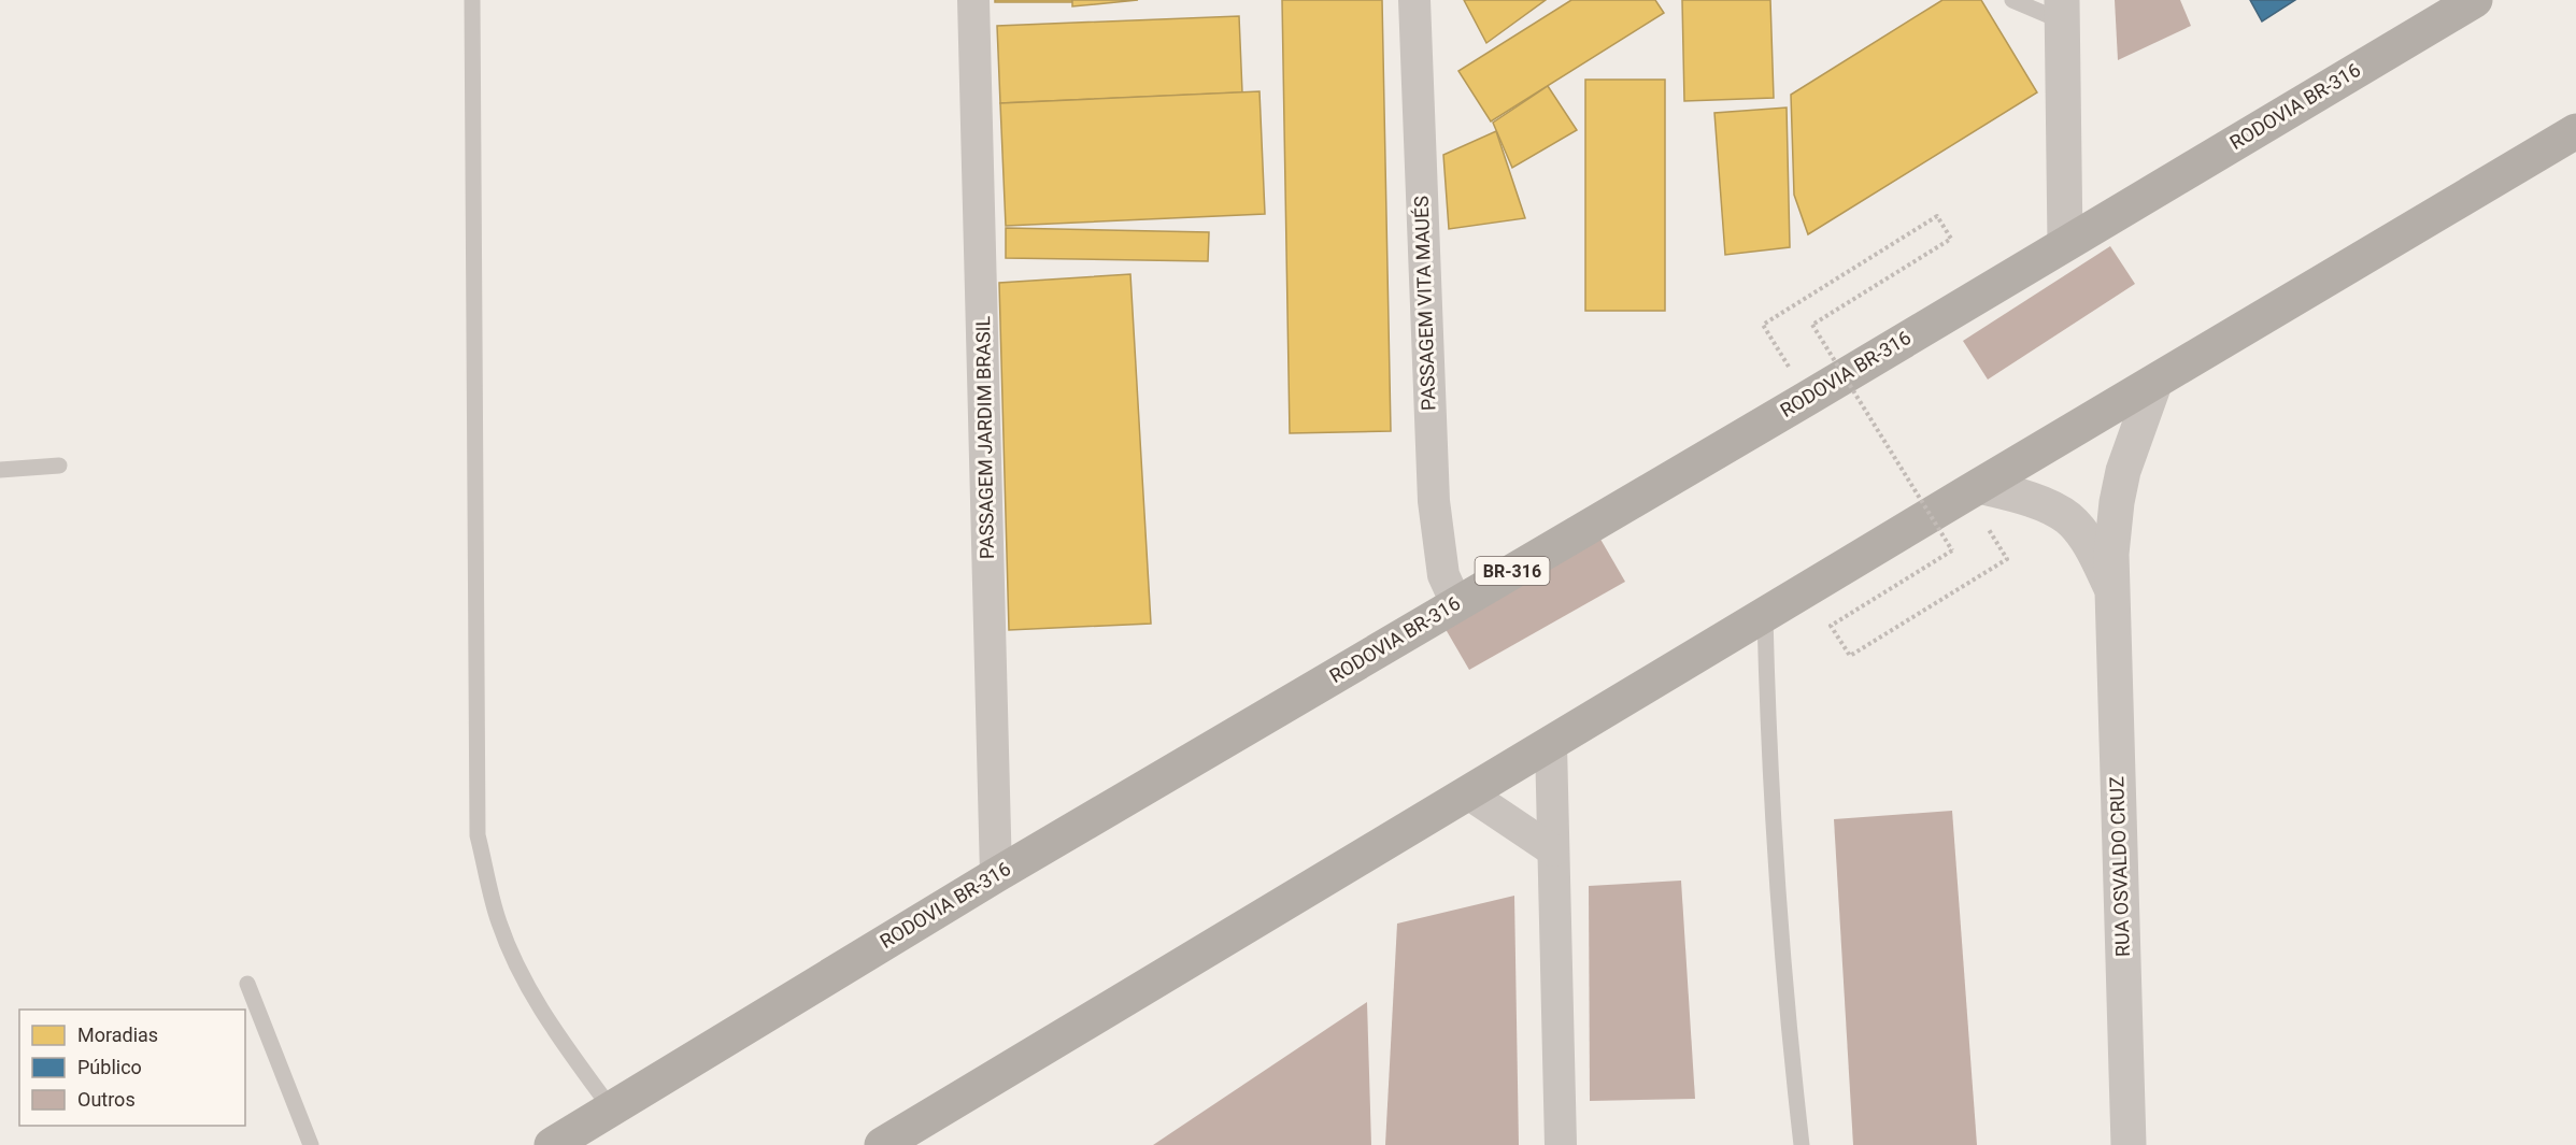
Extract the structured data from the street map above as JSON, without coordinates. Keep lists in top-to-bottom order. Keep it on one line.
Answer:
{"streets":{"highway":["RODOVIA BR-316","BR-316"],"street":["PASSAGEM VITA MAUÉS","PASSAGEM JARDIM BRASIL","RUA OSVALDO CRUZ"]},"crossings":[["RODOVIA BR-316","PASSAGEM VITA MAUÉS"],["RODOVIA BR-316","PASSAGEM JARDIM BRASIL"]],"legend":["Moradias","Público","Outros"]}
